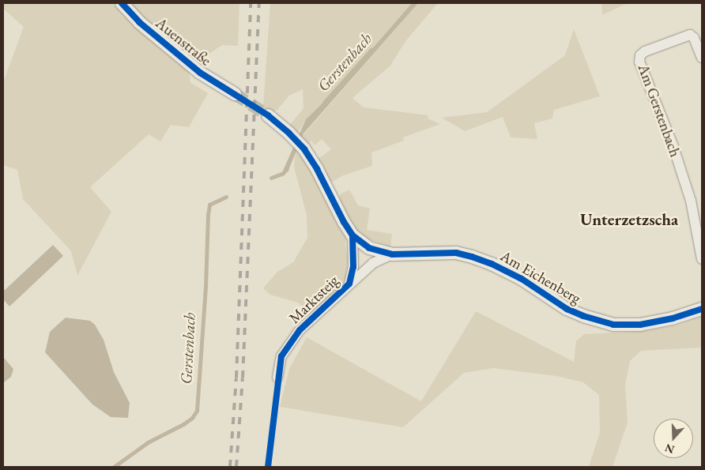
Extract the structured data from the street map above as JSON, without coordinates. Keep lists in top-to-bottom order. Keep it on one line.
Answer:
{"streets":{"street":["Auenstraße","Am Gerstenbach","Am Eichenberg","Marktsteig"]},"crossings":[["Am Eichenberg","Marktsteig"]],"districts":["Unterzetzscha"],"water":["Gerstenbach"],"north":"bottom"}
